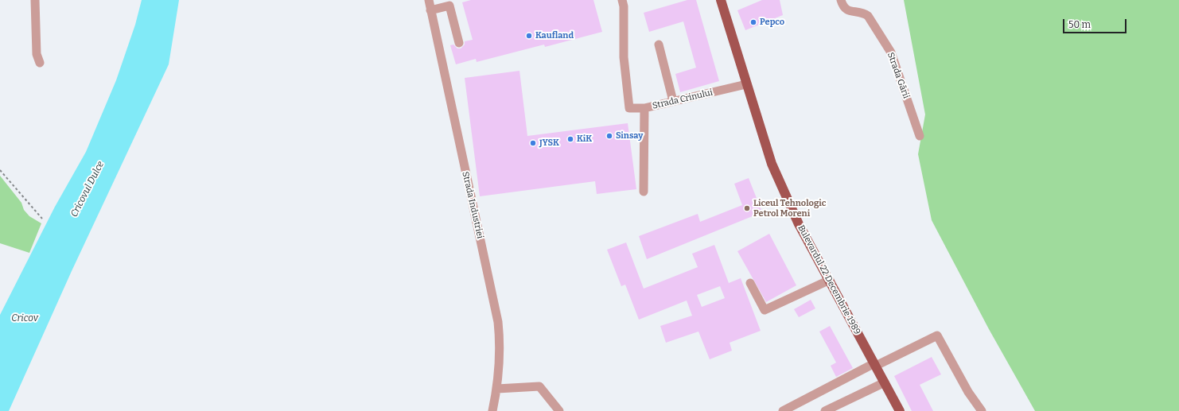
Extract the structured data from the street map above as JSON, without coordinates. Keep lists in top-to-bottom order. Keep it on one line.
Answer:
{"streets":{"main road":["Bulevardul 22 Decembrie 1989"],"street":["Strada Gării","Strada Crinului","Strada Industriei"]},"crossings":[["Strada Crinului","Bulevardul 22 Decembrie 1989"]],"water":["Cricovul Dulce","Cricov"],"places":["Pepco","Kaufland","Sinsay","KiK","JYSK","Liceul Tehnologic Petrol Moreni"],"scale_bar":"50 m"}
